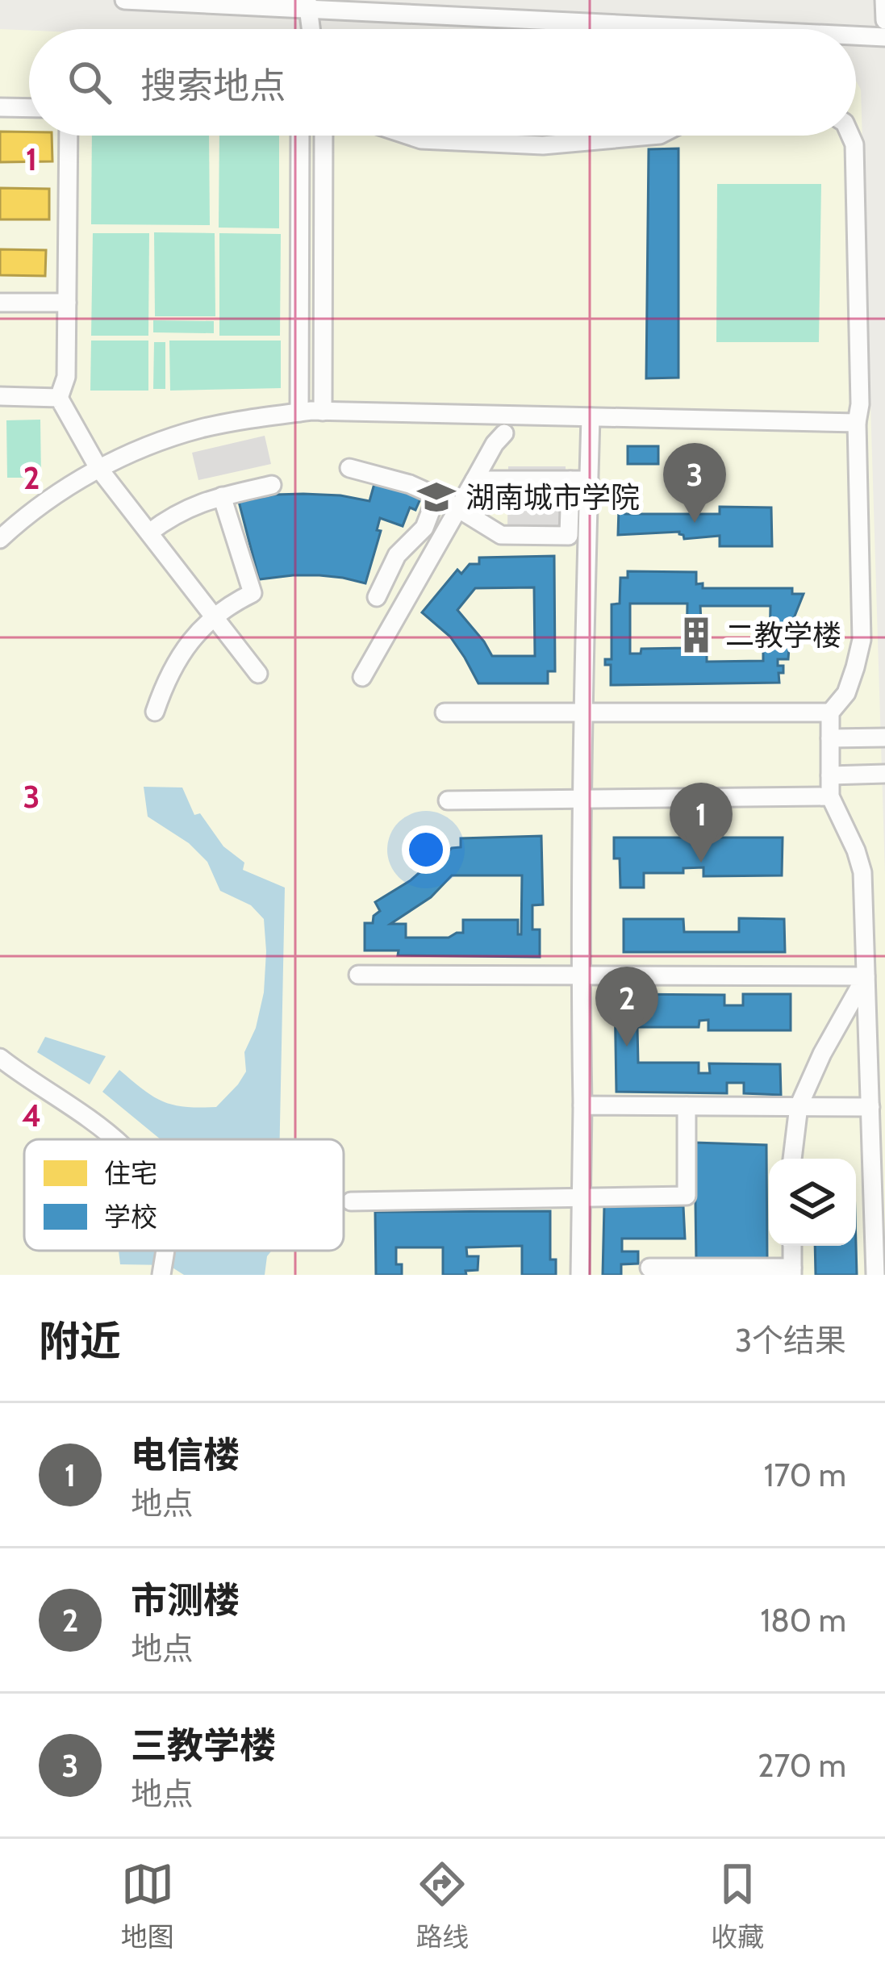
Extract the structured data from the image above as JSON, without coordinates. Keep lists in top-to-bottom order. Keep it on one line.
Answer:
{"places":{"school or university":["湖南城市学院"],"building":["二教学楼"]},"legend":["住宅","学校"],"page":{"search":"搜索地点","pins":["3","1","2"],"heading":["附近","3个结果"],"list":[{"mark":"1","name":"电信楼","note":"地点","value":"170 m"},{"mark":"2","name":"市测楼","note":"地点","value":"180 m"},{"mark":"3","name":"三教学楼","note":"地点","value":"270 m"}],"nav":["地图","路线","收藏"]},"grid":{"rows":["1","2","3","4"]}}
